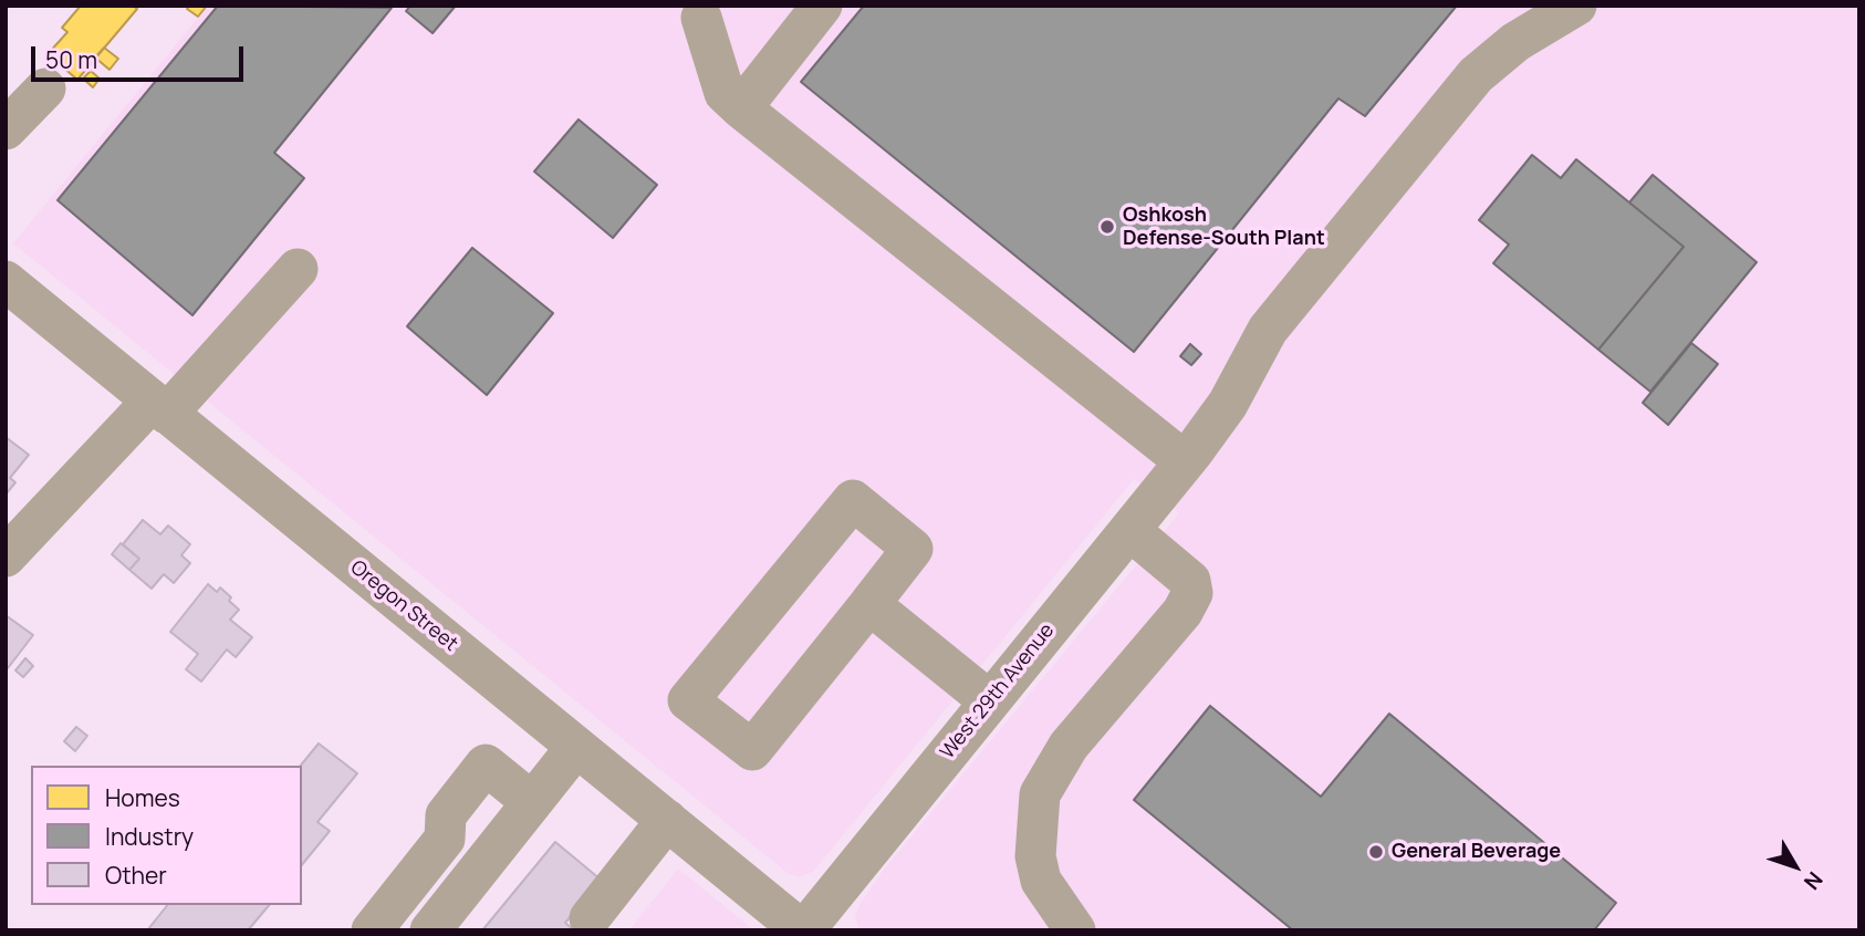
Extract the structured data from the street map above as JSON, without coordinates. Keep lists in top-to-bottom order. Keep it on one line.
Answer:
{"streets":{"street":["Oregon Street","West 29th Avenue"]},"crossings":[["Oregon Street","West 29th Avenue"]],"places":["Oshkosh Defense-South Plant","General Beverage"],"legend":["Homes","Industry","Other"],"scale_bar":"50 m","north":"bottom right"}
